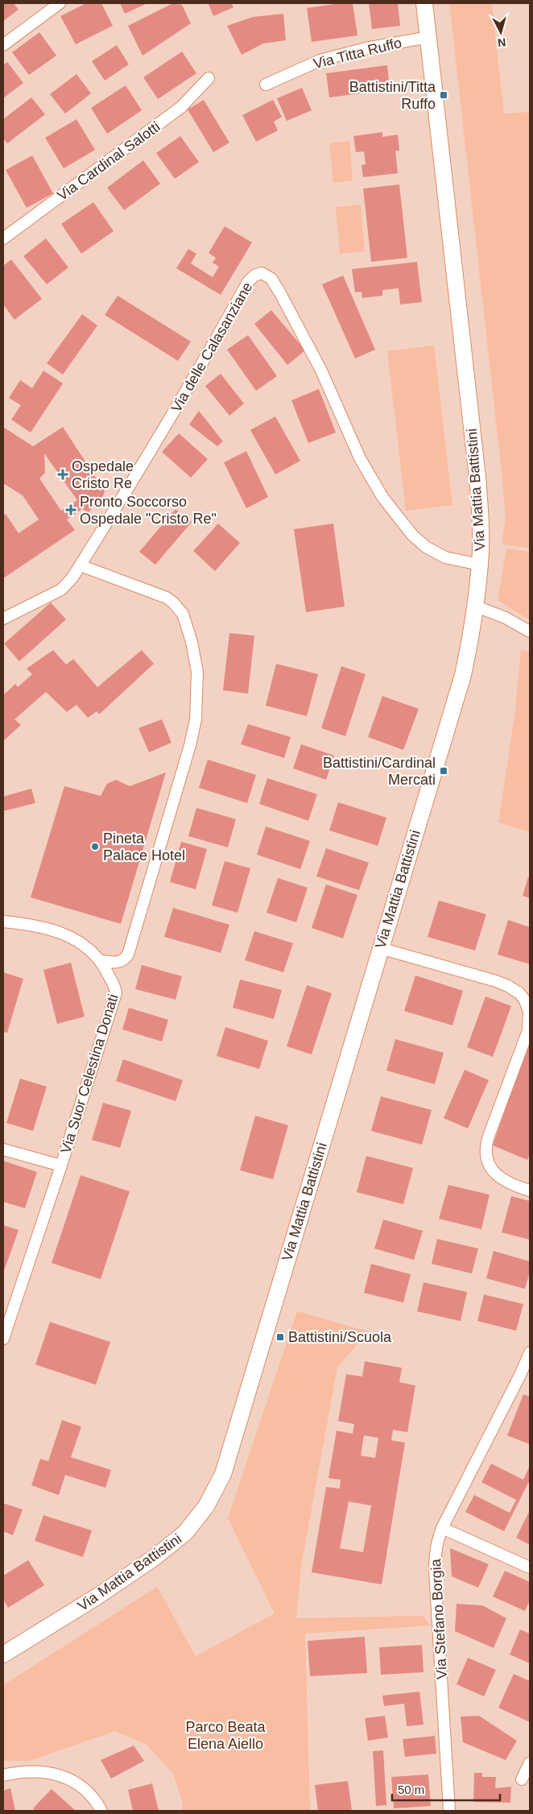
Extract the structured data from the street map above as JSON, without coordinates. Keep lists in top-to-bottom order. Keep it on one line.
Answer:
{"streets":{"main road":["Via Mattia Battistini"],"street":["Via Titta Ruffo","Via Cardinal Salotti","Via delle Calasanziane","Via Suor Celestina Donati","Via Stefano Borgia"]},"crossings":[["Via Titta Ruffo","Via Mattia Battistini"],["Via delle Calasanziane","Via Mattia Battistini"]],"parks":["Parco Beata Elena Aiello"],"places":{"transit":["Battistini/Titta Ruffo","Battistini/Cardinal Mercati","Battistini/Scuola"],"health":["Ospedale Cristo Re","Pronto Soccorso Ospedale \"Cristo Re\""],"other":["Pineta Palace Hotel"]},"scale_bar":"50 m","north":"bottom"}
